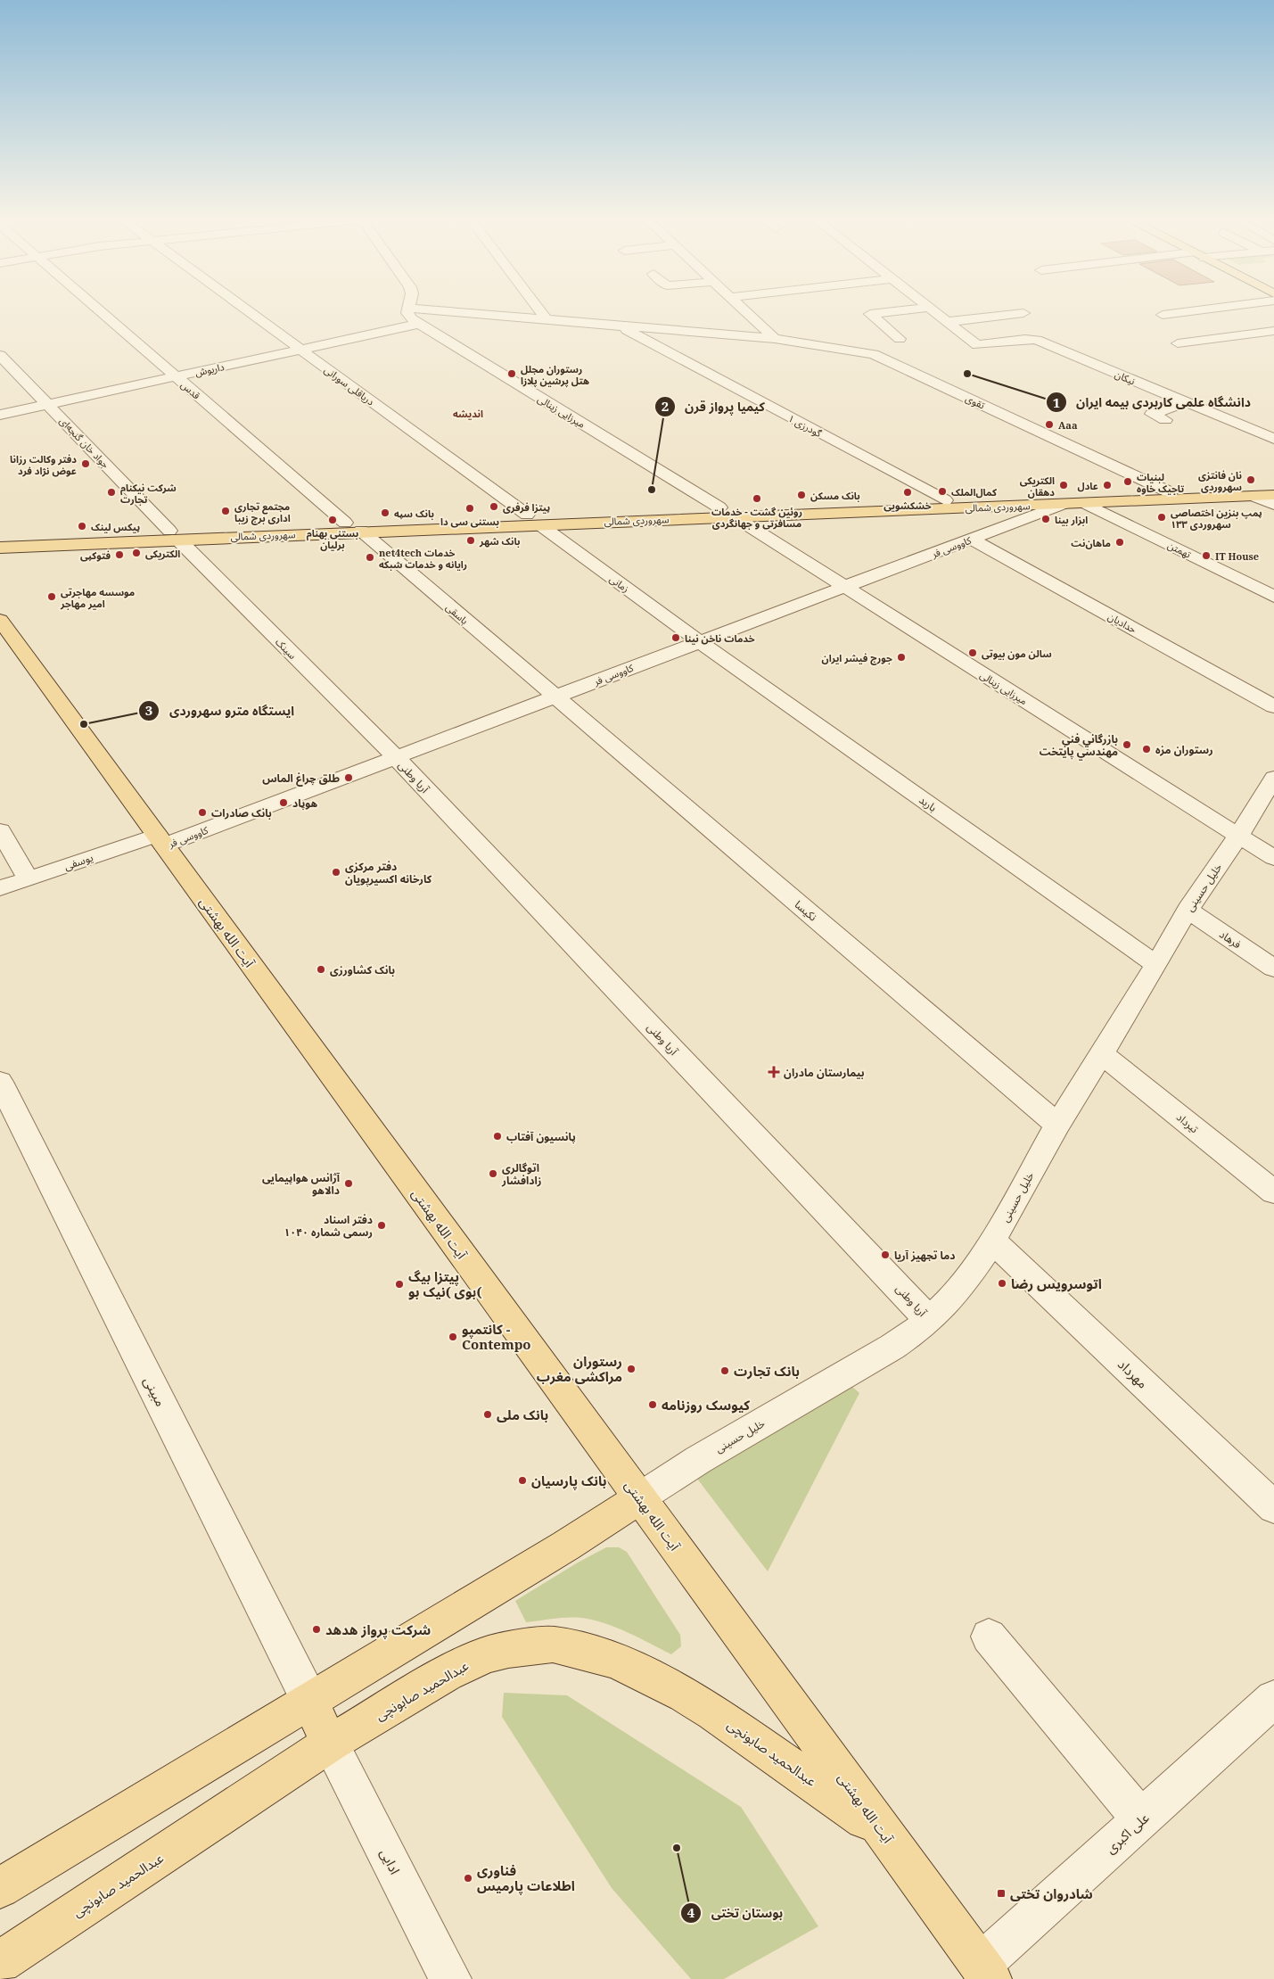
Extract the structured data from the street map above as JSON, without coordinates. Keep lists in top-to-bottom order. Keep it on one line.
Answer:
{"streets":{"main road":["سهروردی شمالی","آیت الله بهشتی","عبدالحمید صابونچی"],"street":["داریوش","نیکان","دریاقلی سورانی","قدس","تقوی","میرزایی زینالی","گودرزی ۱","جواد خان گنجه‌ای","کاووسی فر","تهمتن","زمانی","باسقی","حدادیان","سینک","آریا وطنی","باربد","یوسفی","خلیل حسینی","نکیسا","فرهاد","تیرداد","مهرداد","مبینی","علی‌ اکبری","ادایی"]},"crossings":[["داریوش","دریاقلی سورانی"],["داریوش","قدس"],["داریوش","میرزایی زینالی"],["داریوش","جواد خان گنجه‌ای"],["دریاقلی سورانی","سهروردی شمالی"],["دریاقلی سورانی","زمانی"],["قدس","سهروردی شمالی"],["تقوی","گودرزی ۱"],["تقوی","سهروردی شمالی"],["میرزایی زینالی","سهروردی شمالی"],["میرزایی زینالی","کاووسی فر"],["میرزایی زینالی","خلیل حسینی"],["گودرزی ۱","سهروردی شمالی"],["جواد خان گنجه‌ای","سهروردی شمالی"],["جواد خان گنجه‌ای","سینک"],["سهروردی شمالی","کاووسی فر"],["سهروردی شمالی","تهمتن"],["سهروردی شمالی","زمانی"],["سهروردی شمالی","باسقی"],["سهروردی شمالی","سینک"],["کاووسی فر","زمانی"],["کاووسی فر","باسقی"],["کاووسی فر","حدادیان"],["کاووسی فر","سینک"],["کاووسی فر","آریا وطنی"],["کاووسی فر","باربد"],["کاووسی فر","یوسفی"],["کاووسی فر","نکیسا"],["کاووسی فر","آیت الله بهشتی"],["زمانی","باربد"],["باسقی","نکیسا"],["سینک","آریا وطنی"],["آریا وطنی","خلیل حسینی"],["باربد","خلیل حسینی"],["یوسفی","آیت الله بهشتی"],["خلیل حسینی","نکیسا"],["خلیل حسینی","آیت الله بهشتی"],["خلیل حسینی","فرهاد"],["خلیل حسینی","تیرداد"],["خلیل حسینی","مهرداد"],["آیت الله بهشتی","عبدالحمید صابونچی"],["آیت الله بهشتی","علی‌ اکبری"],["عبدالحمید صابونچی","ادایی"]],"districts":["اندیشه"],"places":{"other":["رستوران مجلل هتل پرشین پلازا","دانشگاه علمی کاربردی بیمه ایران","Aaa","دفتر وکالت رزانا عوض نژاد فرد","نان فانتزی سهروردی","لبنیات تاجیک خاوه","الکتریکی دهقان","عادل","کیمیا پرواز قرن","کمال‌الملک","شرکت نیکنام تجارت","خشکشویی","بانک مسکن","روئین گشت - خدمات مسافرتی و جهانگردی","پیتزا فرفری","بستنی سی دا","مجتمع تجاری اداری برج زیبا","بانک سپه","پمپ بنزین اختصاصی ۱۳۳ سهروردی","ابزار بینا","بستنی بهنام برلیان","پیکس لینک","بانک شهر","ماهان‌نت","الکتریکی","فتوکپی","IT House","net4tech خدمات رایانه و خدمات شبکه","موسسه مهاجرتی امیر مهاجر","خدمات ناخن نینا","سالن مون بیوتی","جورج فیشر ایران","ایستگاه مترو سهروردی","بازرگاني فني مهندسي پايتخت","رستوران مزه","طلق چراغ الماس","هوپاد","بانک صادرات","دفتر مرکزی کارخانه اکسیرپویان","بانک کشاورزی","پانسیون آفتاب","اتوگالری زادافشار","آژانس هواپیمایی دالاهو","دفتر اسناد رسمی شماره ۱۰۴۰","دما تجهیز آریا","اتوسرویس رضا","پیتزا بیگ بوی )نیک بو(","کانتمپو - Contempo","رستوران مراکشی مغرب","بانک تجارت","کیوسک روزنامه","بانک ملی","بانک پارسیان","شرکت پرواز هدهد","بوستان تختی","فناوری اطلاعات پارمیس"],"health":["بیمارستان مادران"],"transit":["شادروان تختی"]}}
